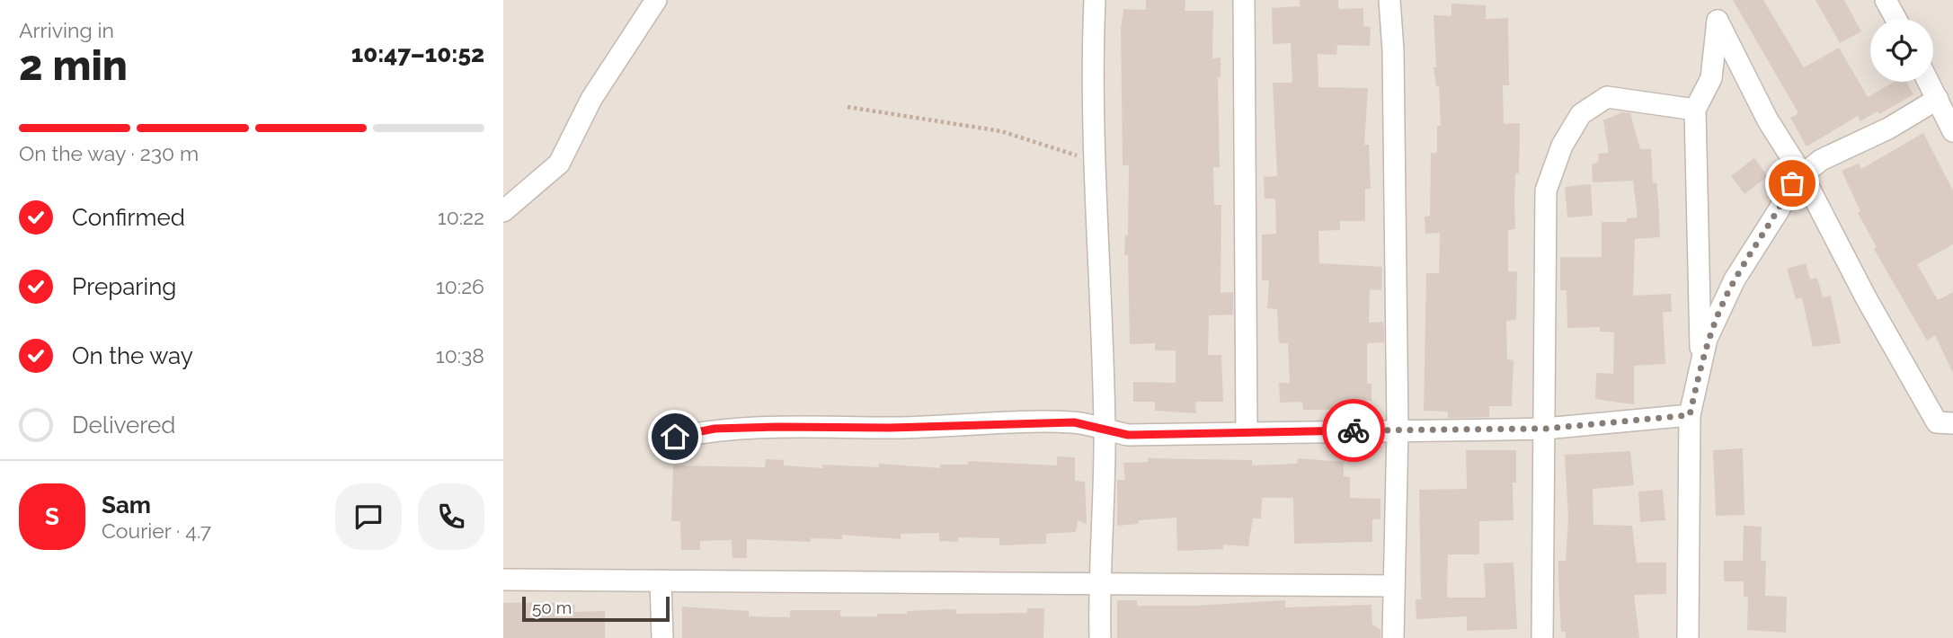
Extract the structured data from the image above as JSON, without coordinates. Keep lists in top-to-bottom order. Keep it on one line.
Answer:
{"scale_bar":"50 m","page":{"heading":["2 min","Arriving in","10:47–10:52"],"panel":["Sam","Courier · 4.7"],"bar":"On the way · 230 m","list":[["Confirmed","10:22"],["Preparing","10:26"],["On the way","10:38"],"Delivered"],"round":"S","scale":"50 m"}}
